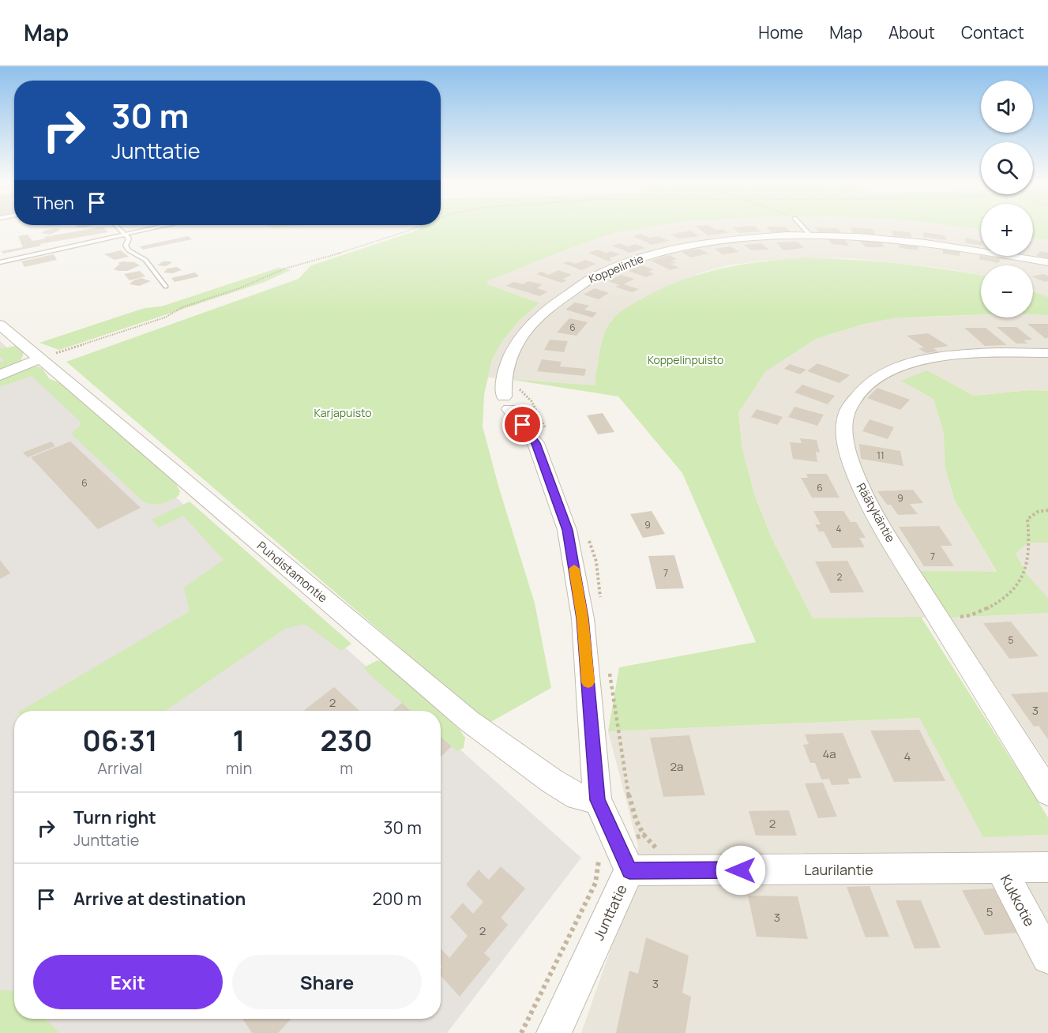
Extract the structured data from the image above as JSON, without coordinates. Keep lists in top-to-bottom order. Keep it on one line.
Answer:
{"streets":{"street":["Koppelintie","Räätykäntie","Puhdistamontie","Laurilantie","Kukkotie","Junttatie"]},"crossings":[["Koppelintie","Junttatie"],["Puhdistamontie","Junttatie"],["Laurilantie","Kukkotie"],["Laurilantie","Junttatie"]],"parks":["Koppelinpuisto","Karjapuisto"],"house_numbers":["6","11","6","6","9","9","4","7","7","2","5","2","3","4a","4","2a","2","5","3","2","3"],"page":{"header":"Map","nav":["Home","Map","About","Contact"],"map_buttons":["+","−"],"turn":["30 m","Junttatie"],"then":"Then","eta":["06:31","Arrival","1","min","230","m"],"list":[{"name":"Turn right","note":"Junttatie","value":"30 m"},{"name":"Arrive at destination","value":"200 m"}],"buttons":["Exit","Share"]}}
